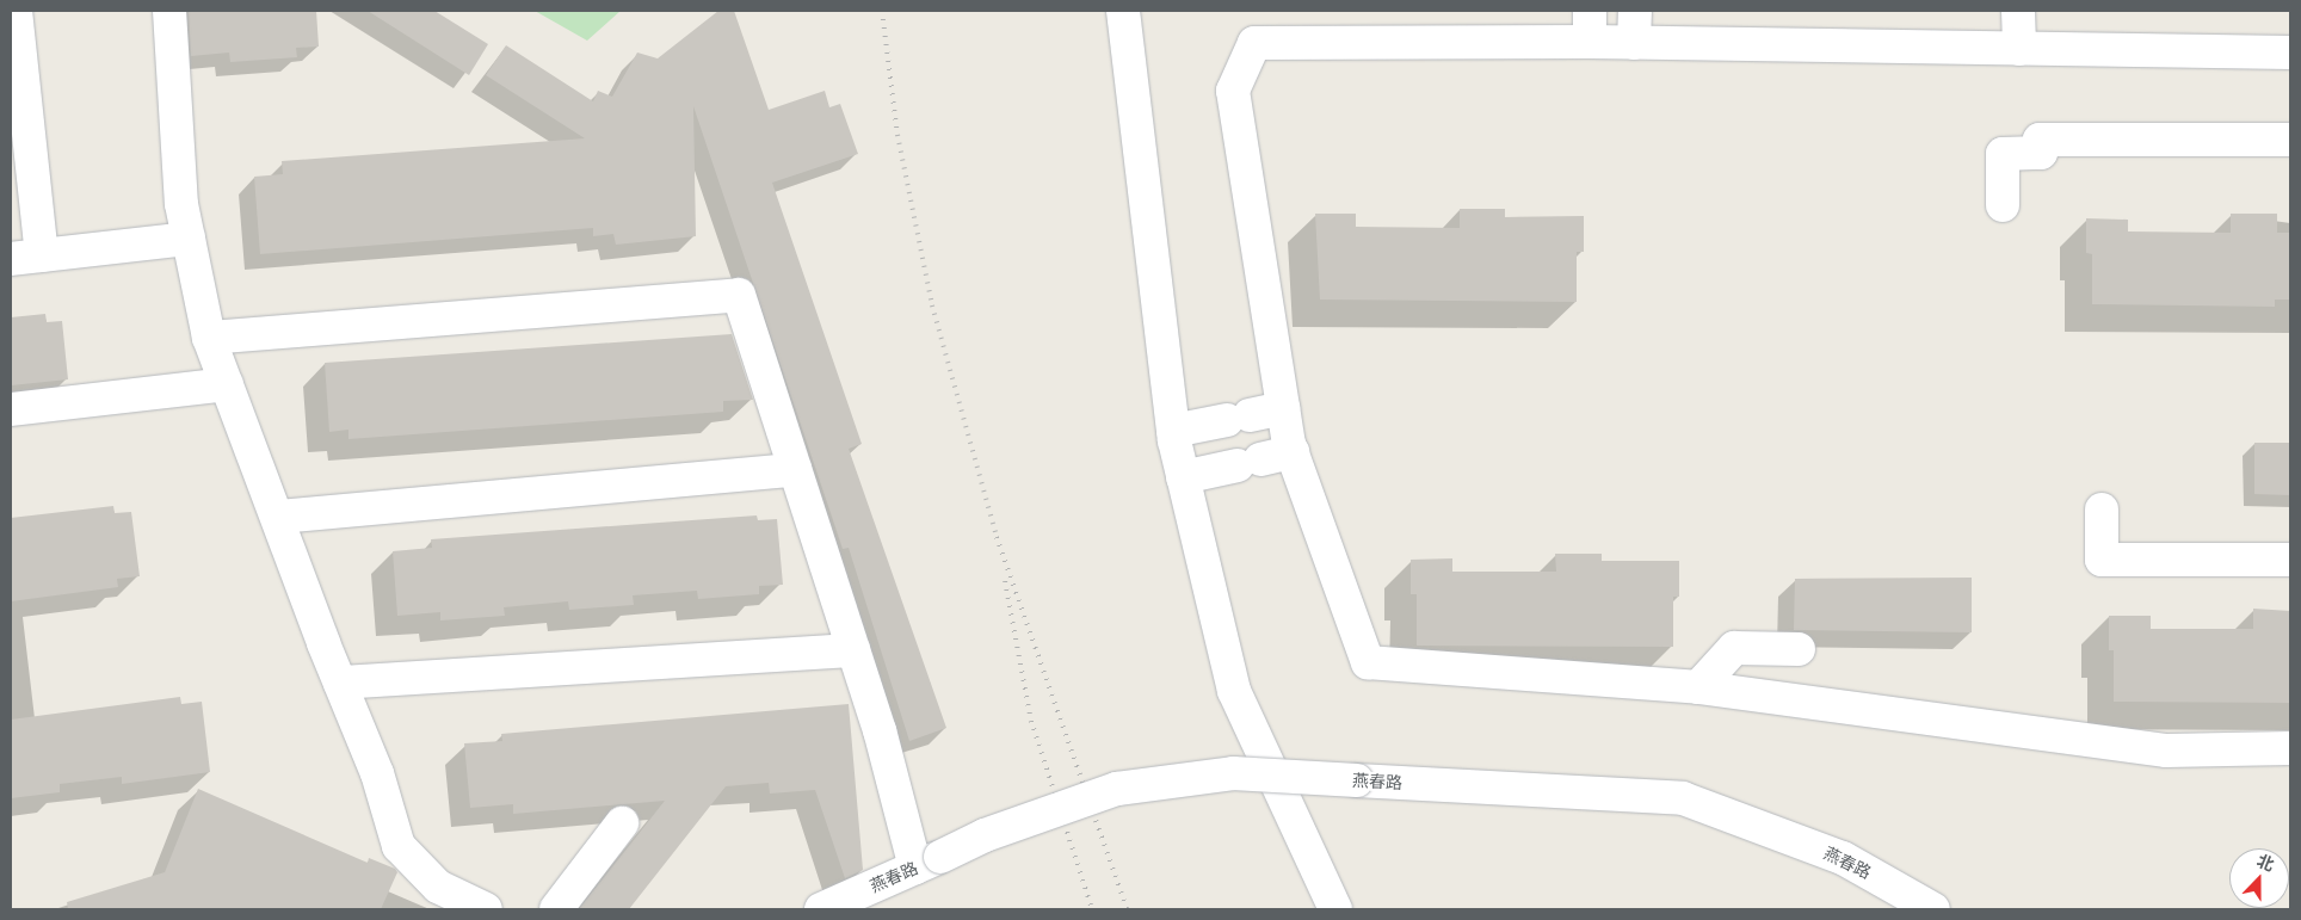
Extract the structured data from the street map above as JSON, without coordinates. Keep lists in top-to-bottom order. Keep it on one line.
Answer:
{"streets":{"street":["燕春路"]},"north":"top"}
